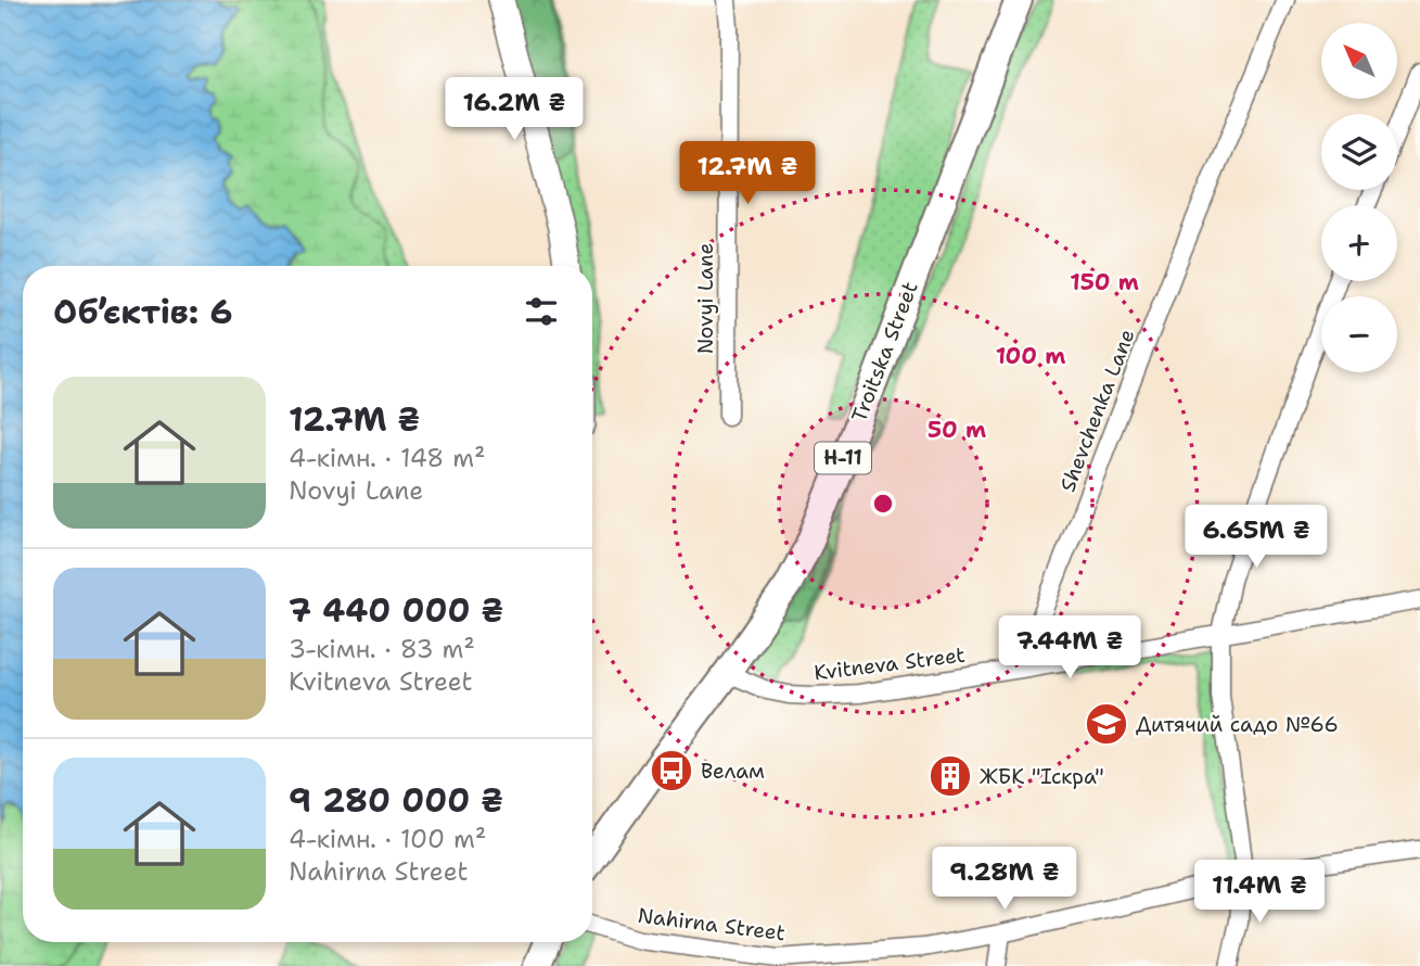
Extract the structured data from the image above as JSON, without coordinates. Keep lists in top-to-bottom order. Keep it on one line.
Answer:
{"streets":{"main road":["Troitska Street","Н-11"],"street":["Novyi Lane","Shevchenka Lane","Kvitneva Street","Nahirna Street"]},"crossings":[["Troitska Street","Kvitneva Street"],["Shevchenka Lane","Kvitneva Street"]],"places":{"school or university":["Дитячий садо №66"],"bus stop":["Велам"],"building":["ЖБК \"Іскра\""]},"north":"top left","page":{"map_buttons":["+","−"],"price":["16.2M ₴","12.7M ₴","6.65M ₴","7.44M ₴","9.28M ₴","11.4M ₴"],"heading":"Об’єктів: 6","list":[{"name":"12.7M ₴","note":"4-кімн. · 148 m² · Novyi Lane"},{"name":"7 440 000 ₴","note":"3-кімн. · 83 m² · Kvitneva Street"},{"name":"9 280 000 ₴","note":"4-кімн. · 100 m² · Nahirna Street"}]},"rings":["150 m","100 m","50 m"]}
